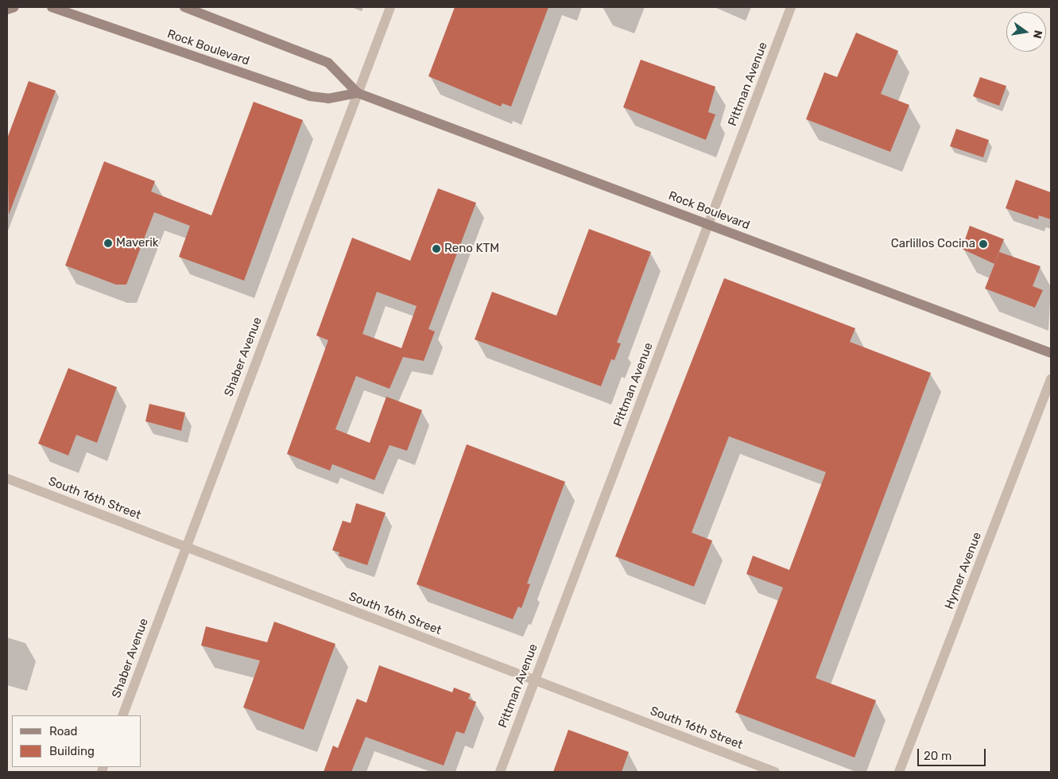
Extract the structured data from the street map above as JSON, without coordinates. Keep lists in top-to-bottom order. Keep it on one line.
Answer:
{"streets":{"main road":["Rock Boulevard"],"street":["Pittman Avenue","Shaber Avenue","South 16th Street","Hymer Avenue"]},"crossings":[["Rock Boulevard","Pittman Avenue"],["Rock Boulevard","Shaber Avenue"],["Pittman Avenue","South 16th Street"],["Shaber Avenue","South 16th Street"]],"places":["Maverik","Carlillos Cocina","Reno KTM"],"legend":["Road","Building"],"scale_bar":"20 m","north":"right"}
